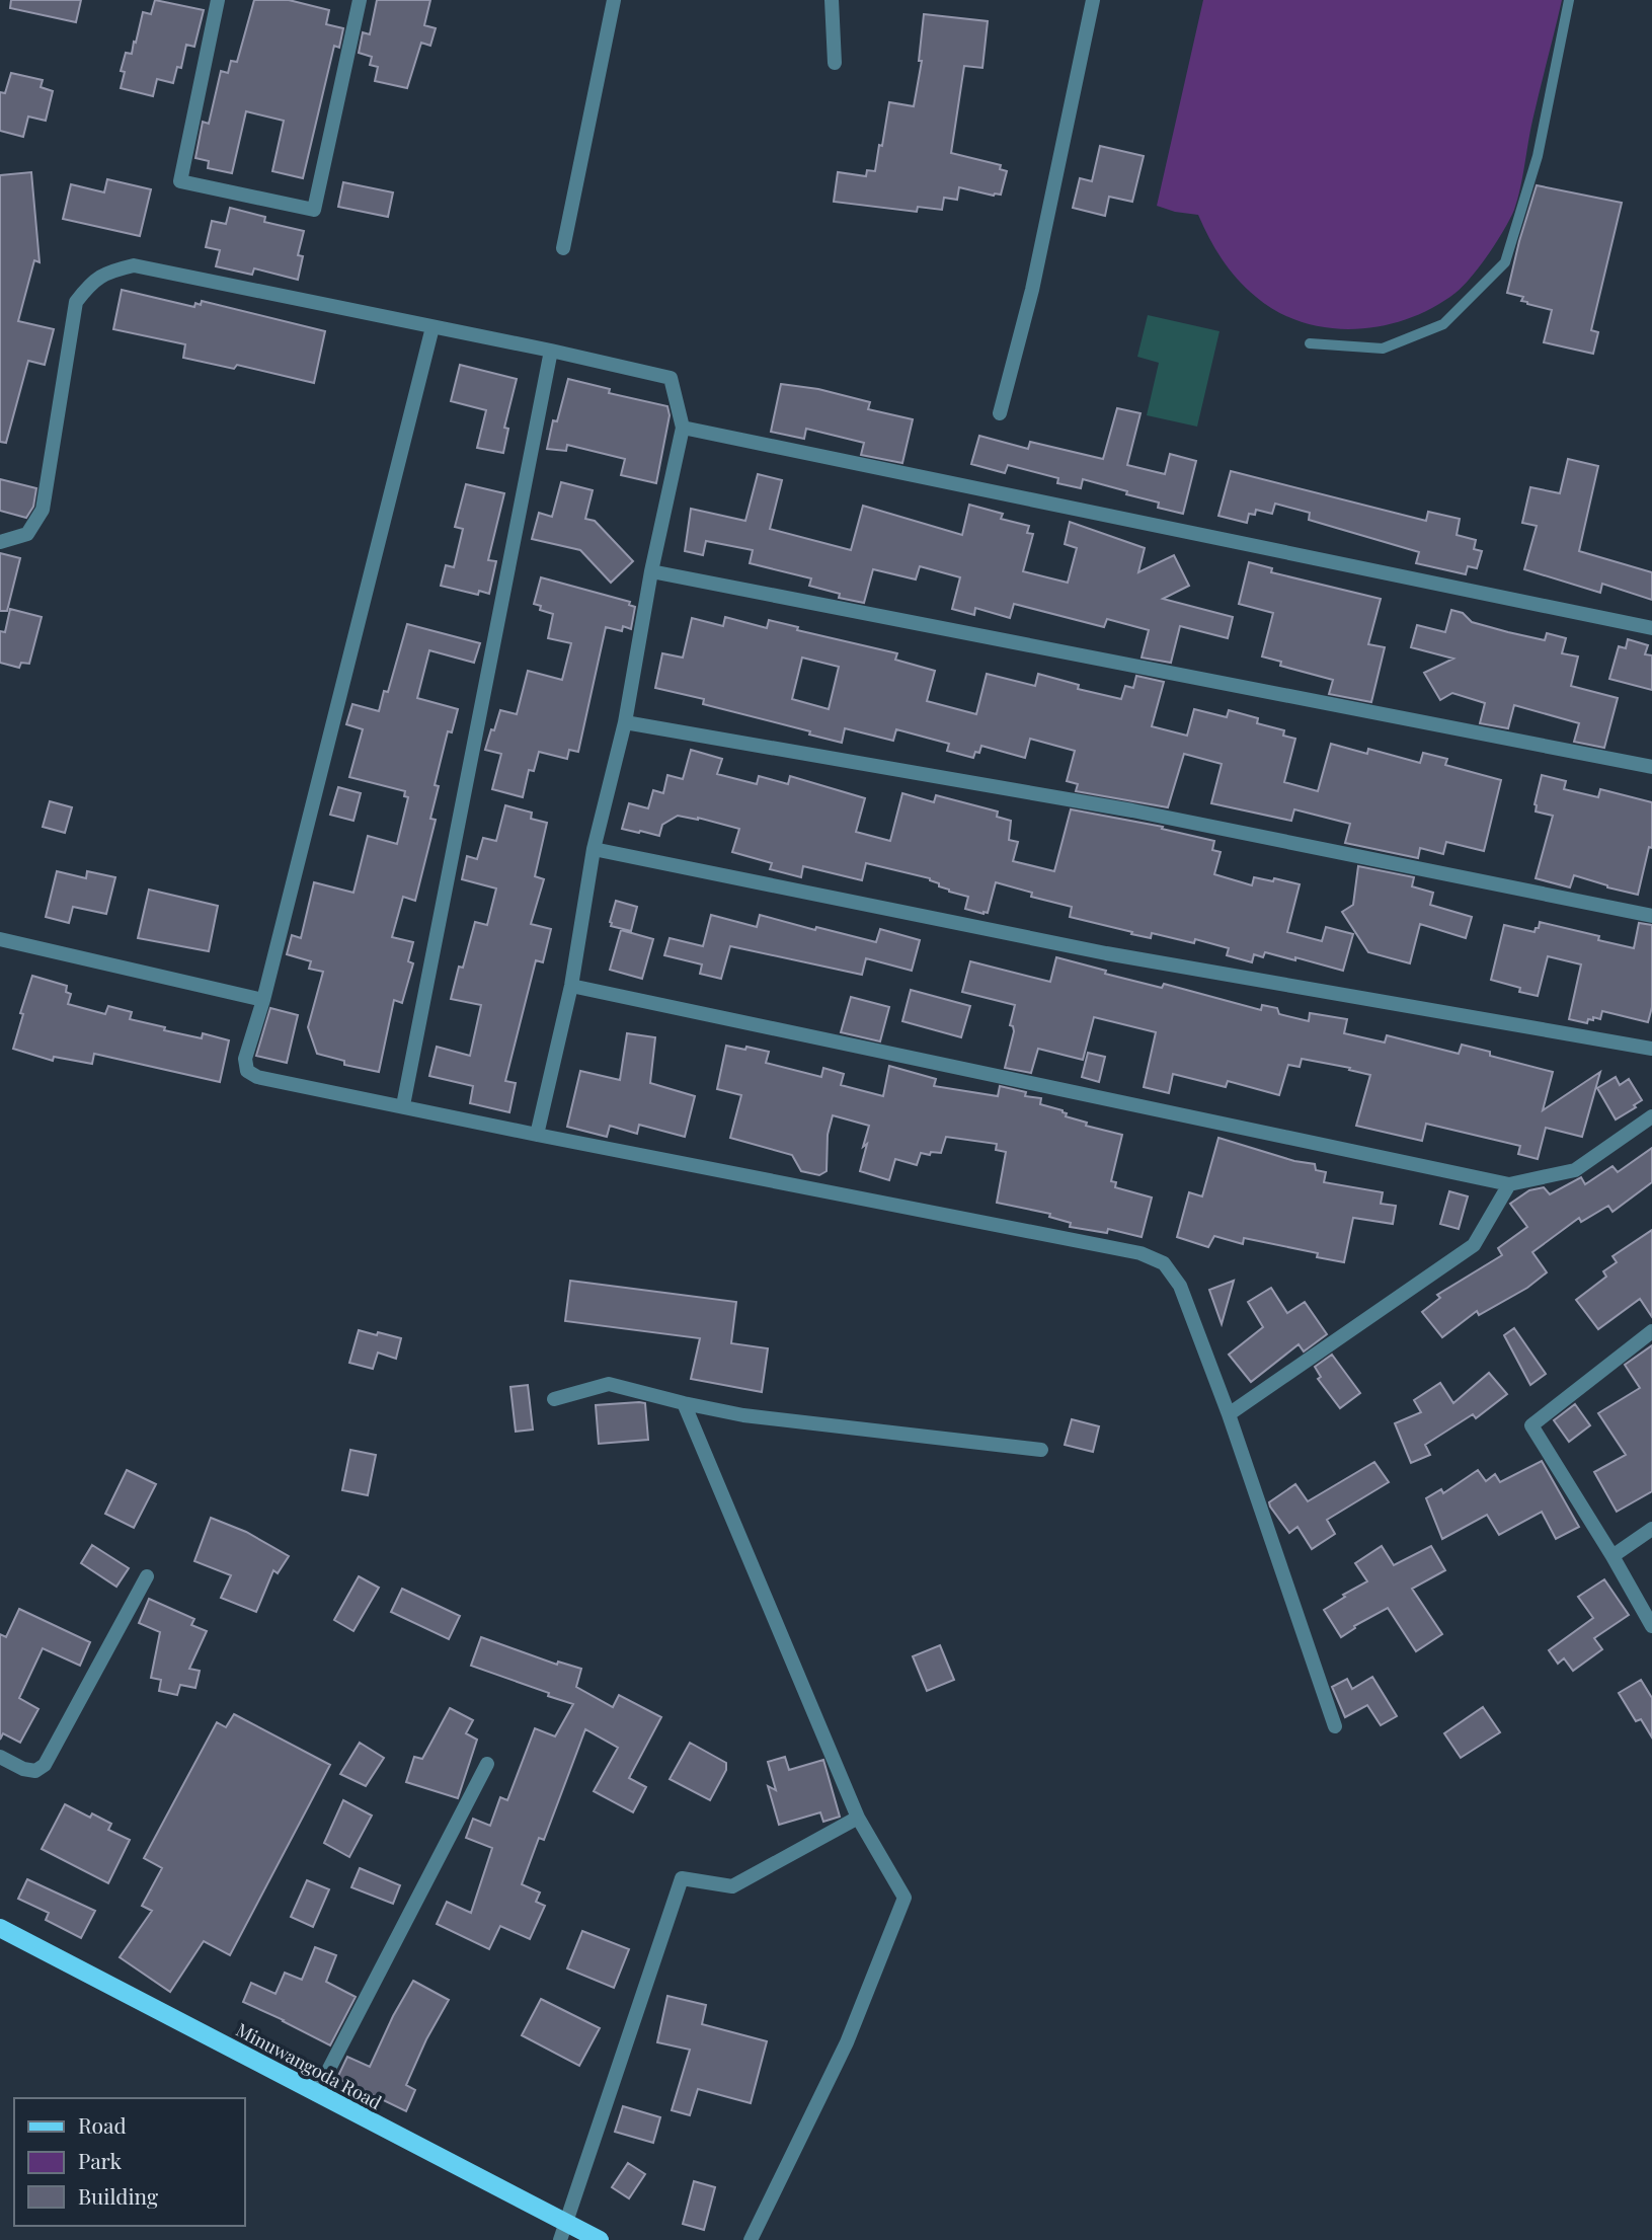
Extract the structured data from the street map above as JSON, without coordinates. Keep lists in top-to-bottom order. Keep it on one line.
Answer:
{"streets":{"main road":["Minuwangoda Road"]},"legend":["Road","Park","Building"]}
